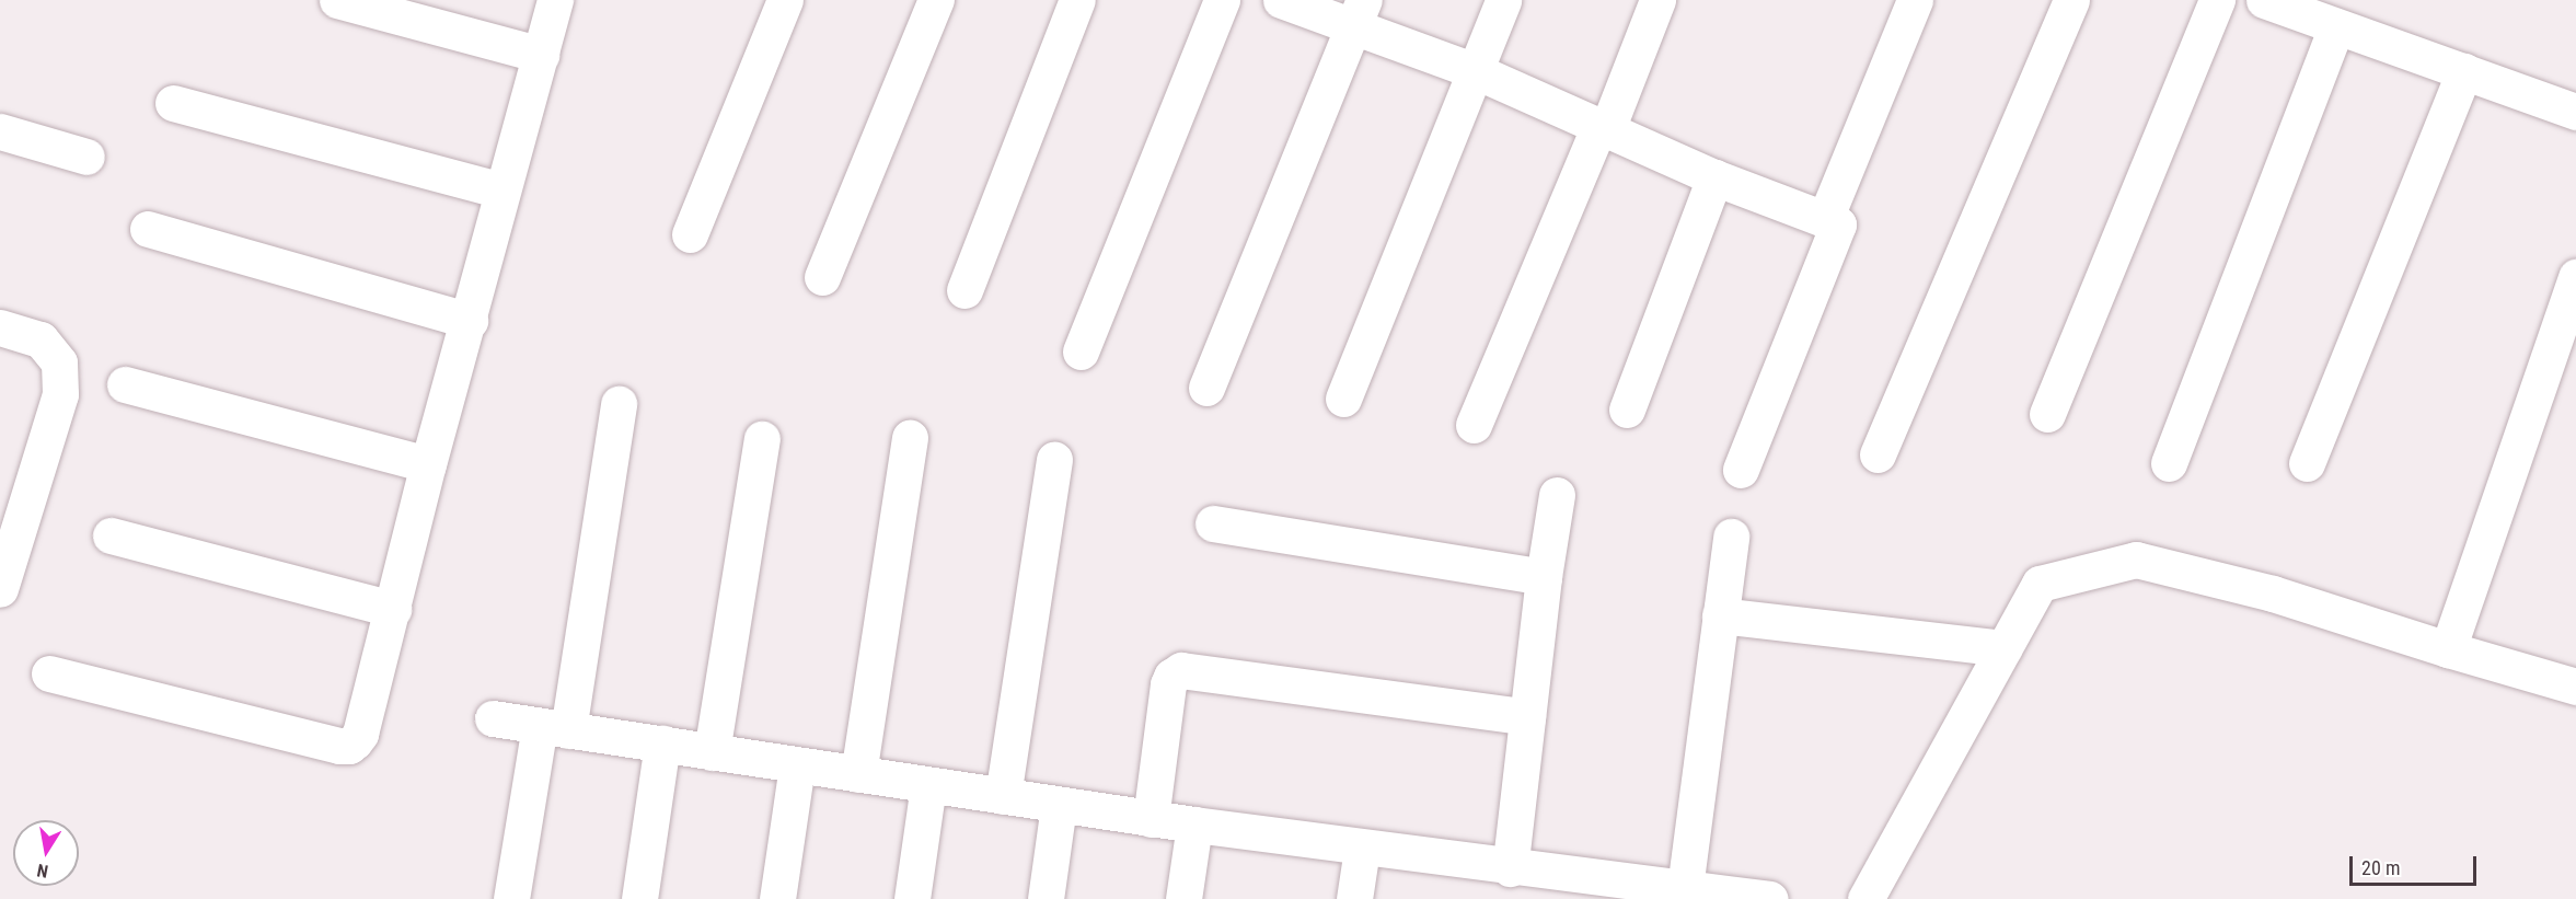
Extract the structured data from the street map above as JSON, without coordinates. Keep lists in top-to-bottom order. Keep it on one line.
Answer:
{"scale_bar":"20 m","north":"bottom"}
